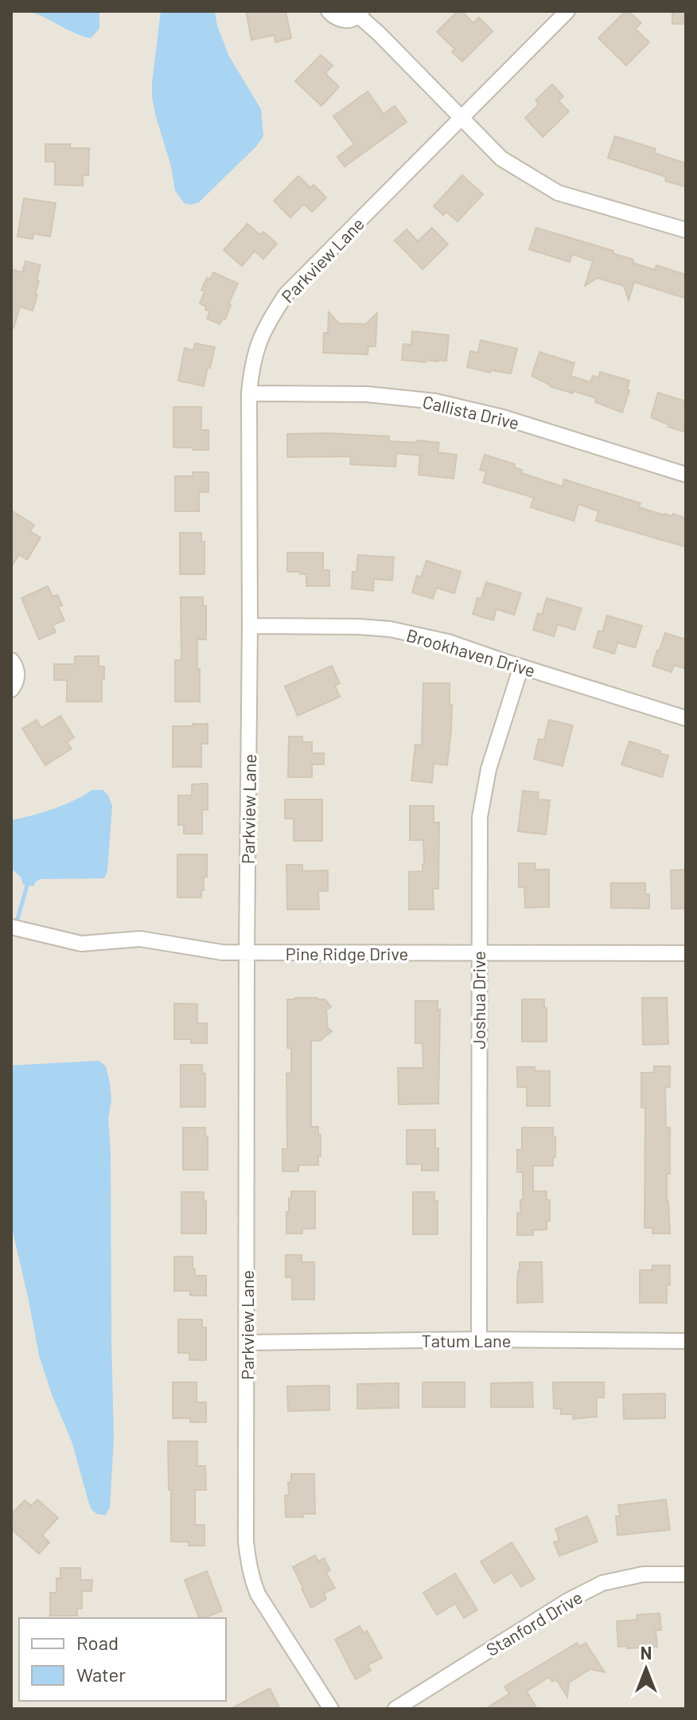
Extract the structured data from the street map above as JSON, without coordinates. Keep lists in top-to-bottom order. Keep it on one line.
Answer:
{"streets":{"street":["Parkview Lane","Callista Drive","Brookhaven Drive","Pine Ridge Drive","Joshua Drive","Tatum Lane","Stanford Drive"]},"crossings":[["Parkview Lane","Callista Drive"],["Parkview Lane","Brookhaven Drive"],["Parkview Lane","Pine Ridge Drive"],["Parkview Lane","Tatum Lane"],["Brookhaven Drive","Joshua Drive"],["Pine Ridge Drive","Joshua Drive"],["Joshua Drive","Tatum Lane"]],"legend":["Road","Water"],"north":"top"}
